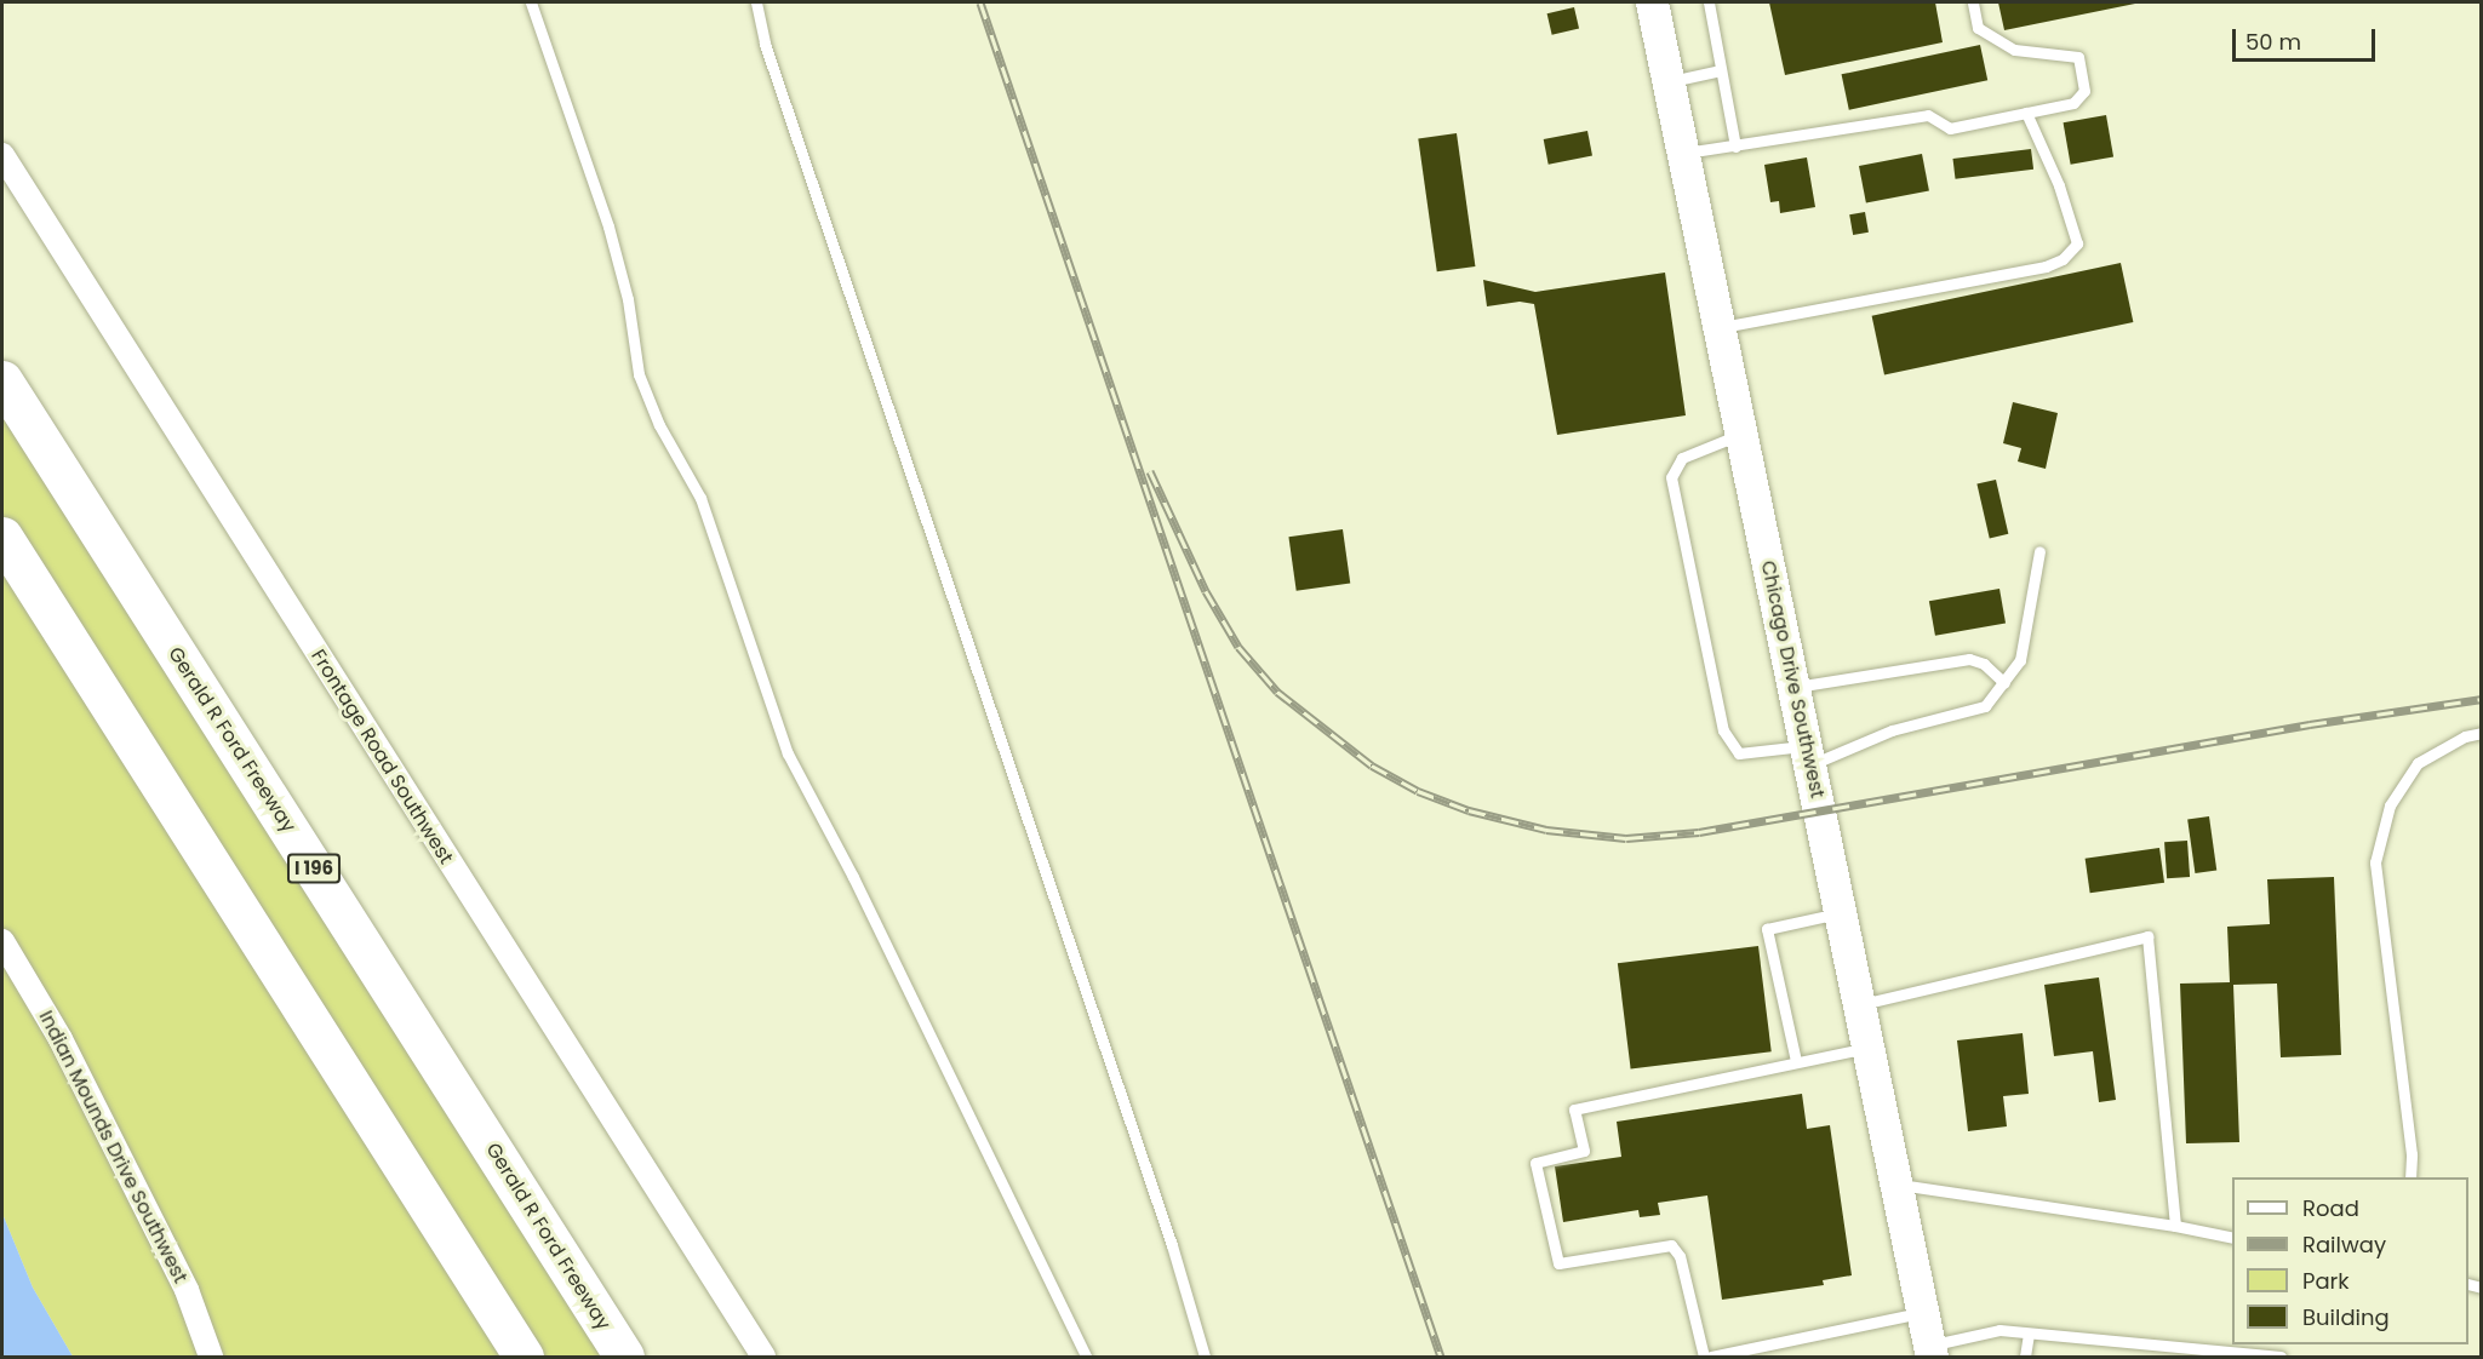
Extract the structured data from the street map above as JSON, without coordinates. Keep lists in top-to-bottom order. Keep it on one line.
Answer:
{"streets":{"highway":["Gerald R Ford Freeway","I 196"],"main road":["Chicago Drive Southwest"],"street":["Frontage Road Southwest","Indian Mounds Drive Southwest"]},"legend":["Road","Railway","Park","Building"],"scale_bar":"50 m"}
